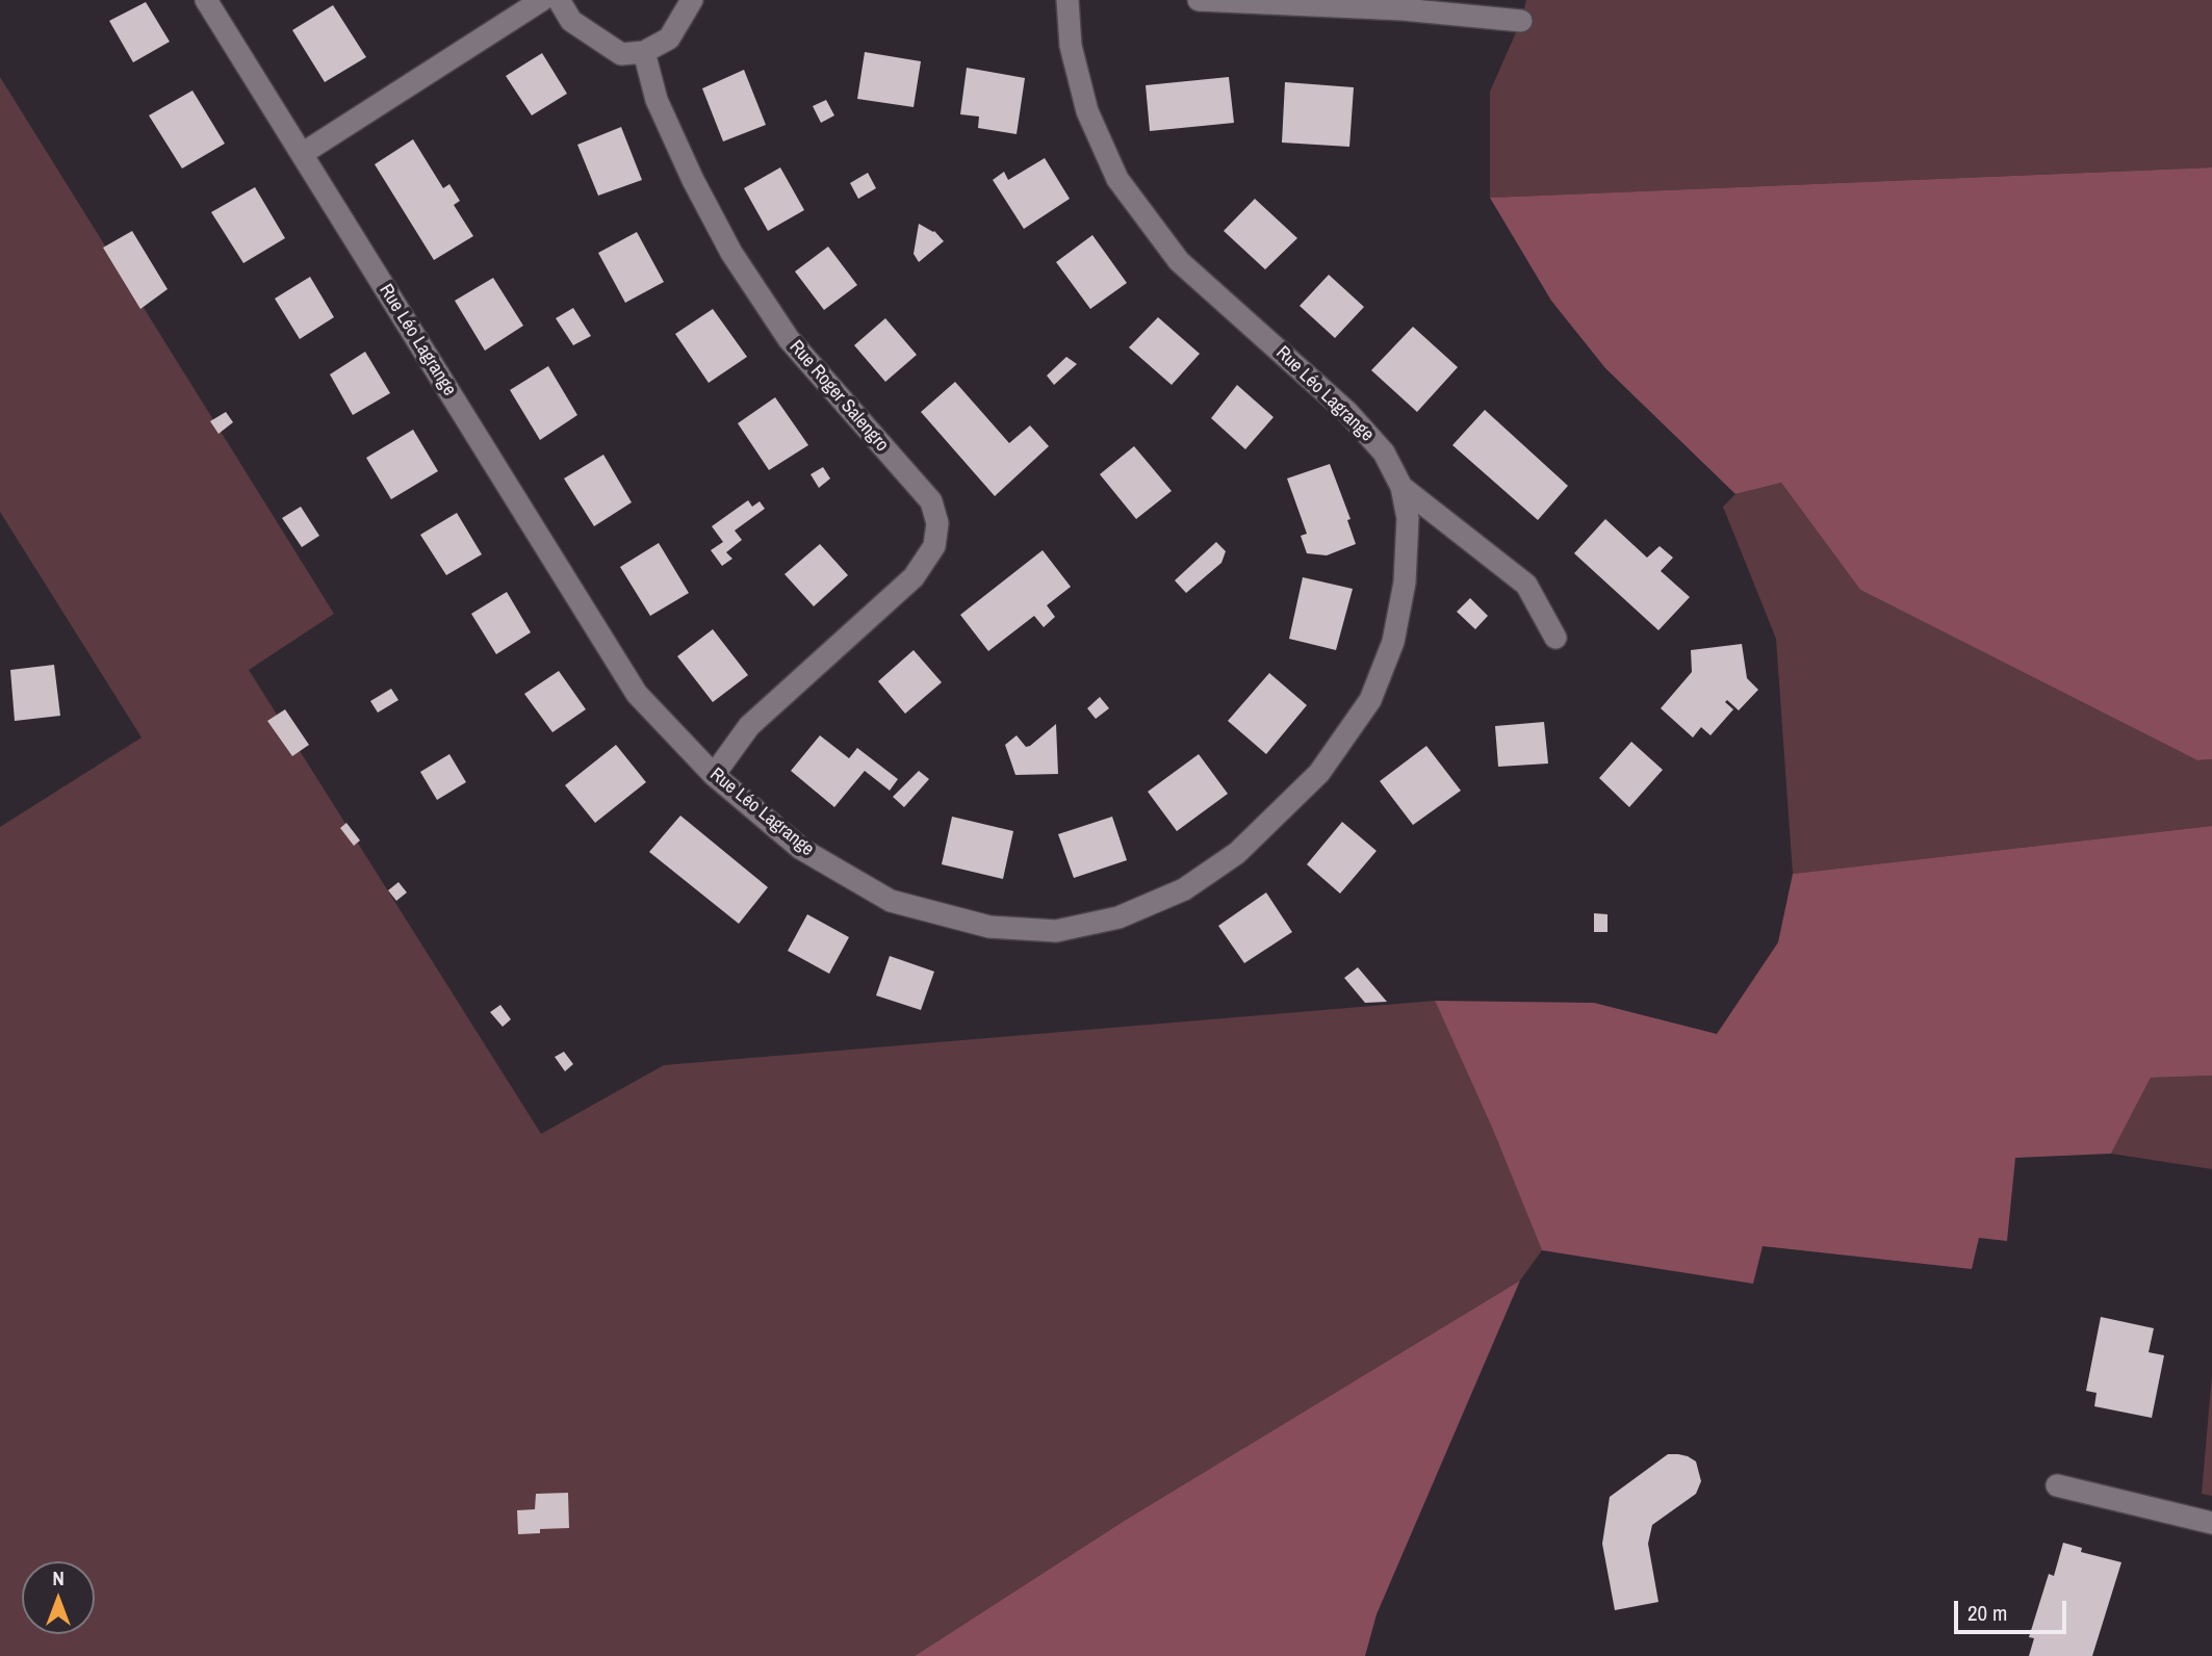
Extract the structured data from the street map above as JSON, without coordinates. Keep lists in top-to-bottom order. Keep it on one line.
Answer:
{"streets":{"street":["Rue Léo Lagrange","Rue Roger Salengro"]},"crossings":[["Rue Léo Lagrange","Rue Roger Salengro"]],"scale_bar":"20 m","north":"top"}
